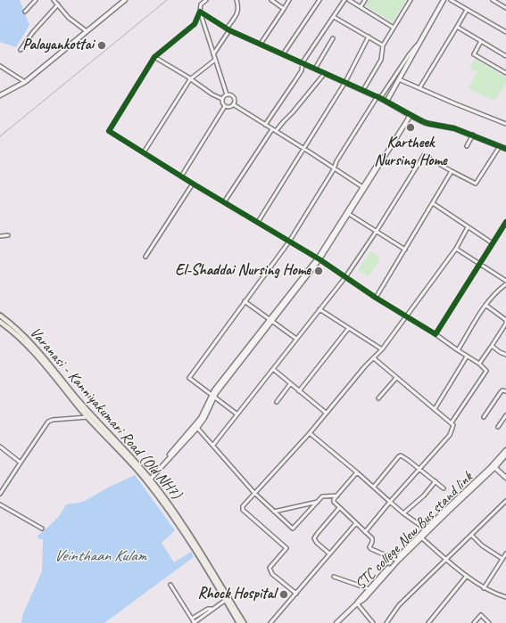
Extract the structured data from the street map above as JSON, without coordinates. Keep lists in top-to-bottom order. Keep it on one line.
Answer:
{"streets":{"main road":["Varanasi - Kanniyakumari Road (Old NH7)"],"street":["STC college New Bus stand link"]},"water":["Veinthaan Kulam"],"places":["Palayankottai","Kartheek Nursing Home","El-Shaddai Nursing Home","Rhock Hospital"]}
